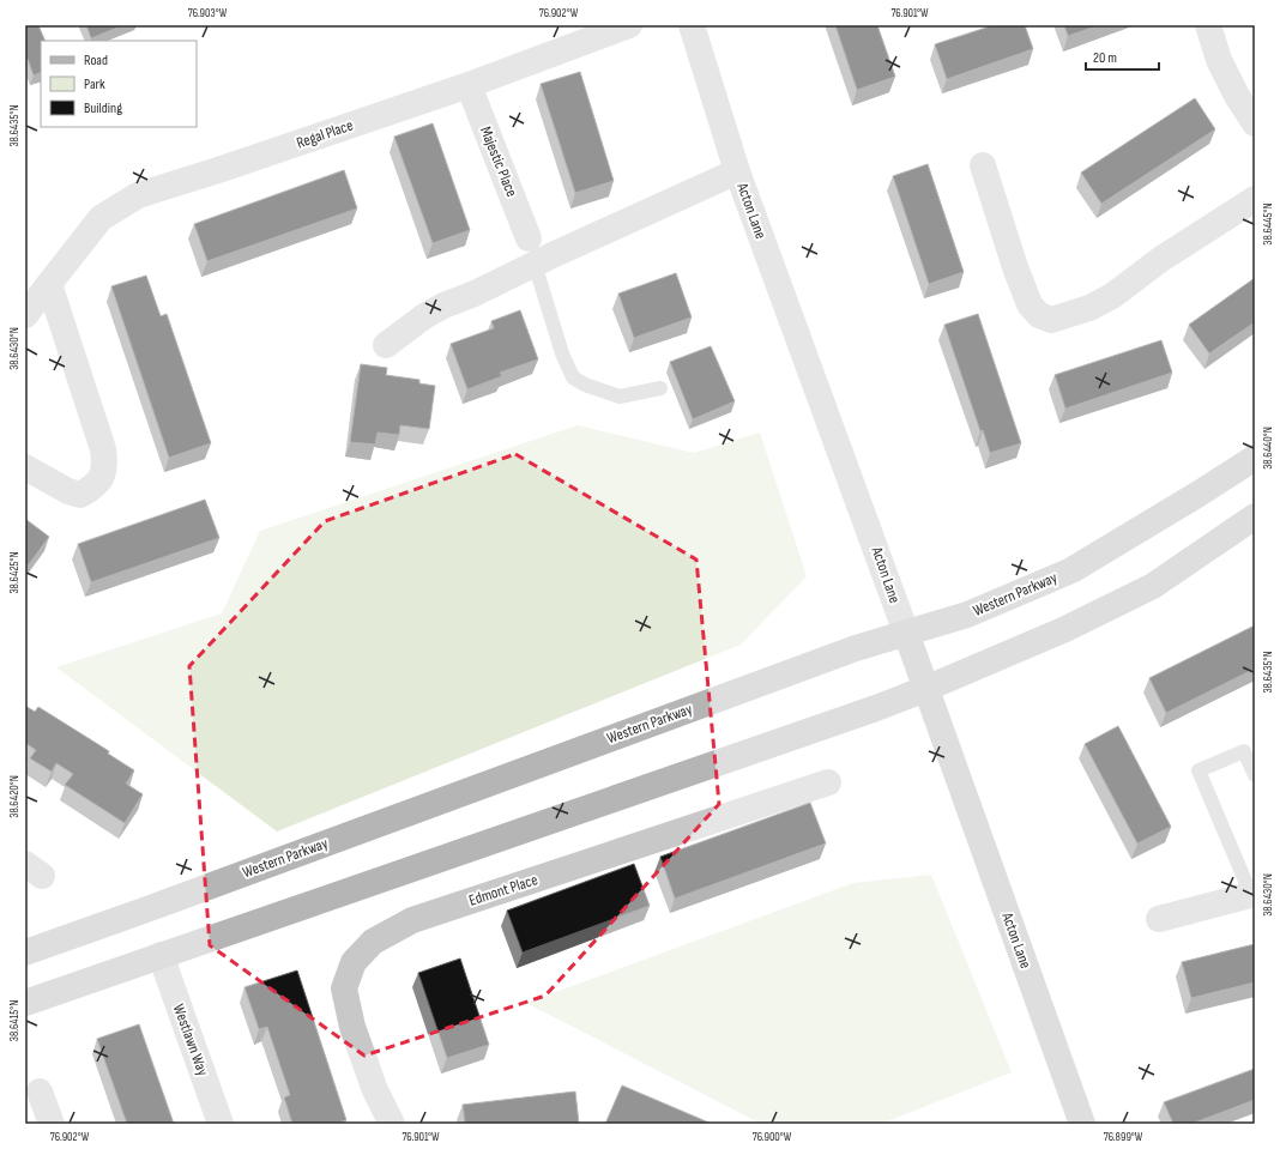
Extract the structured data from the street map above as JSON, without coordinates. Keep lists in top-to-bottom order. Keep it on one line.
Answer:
{"streets":{"main road":["Acton Lane","Western Parkway"],"street":["Regal Place","Majestic Place","Edmont Place","Westlawn Way"]},"crossings":[["Regal Place","Majestic Place"],["Acton Lane","Western Parkway"]],"legend":["Road","Park","Building"],"scale_bar":"20 m","coordinates":["76.903°W","76.902°W","76.901°W","38.6435°N","38.6445°N","38.6430°N","38.6440°N","38.6425°N","38.6420°N","38.6415°N","76.900°W","76.899°W"]}
